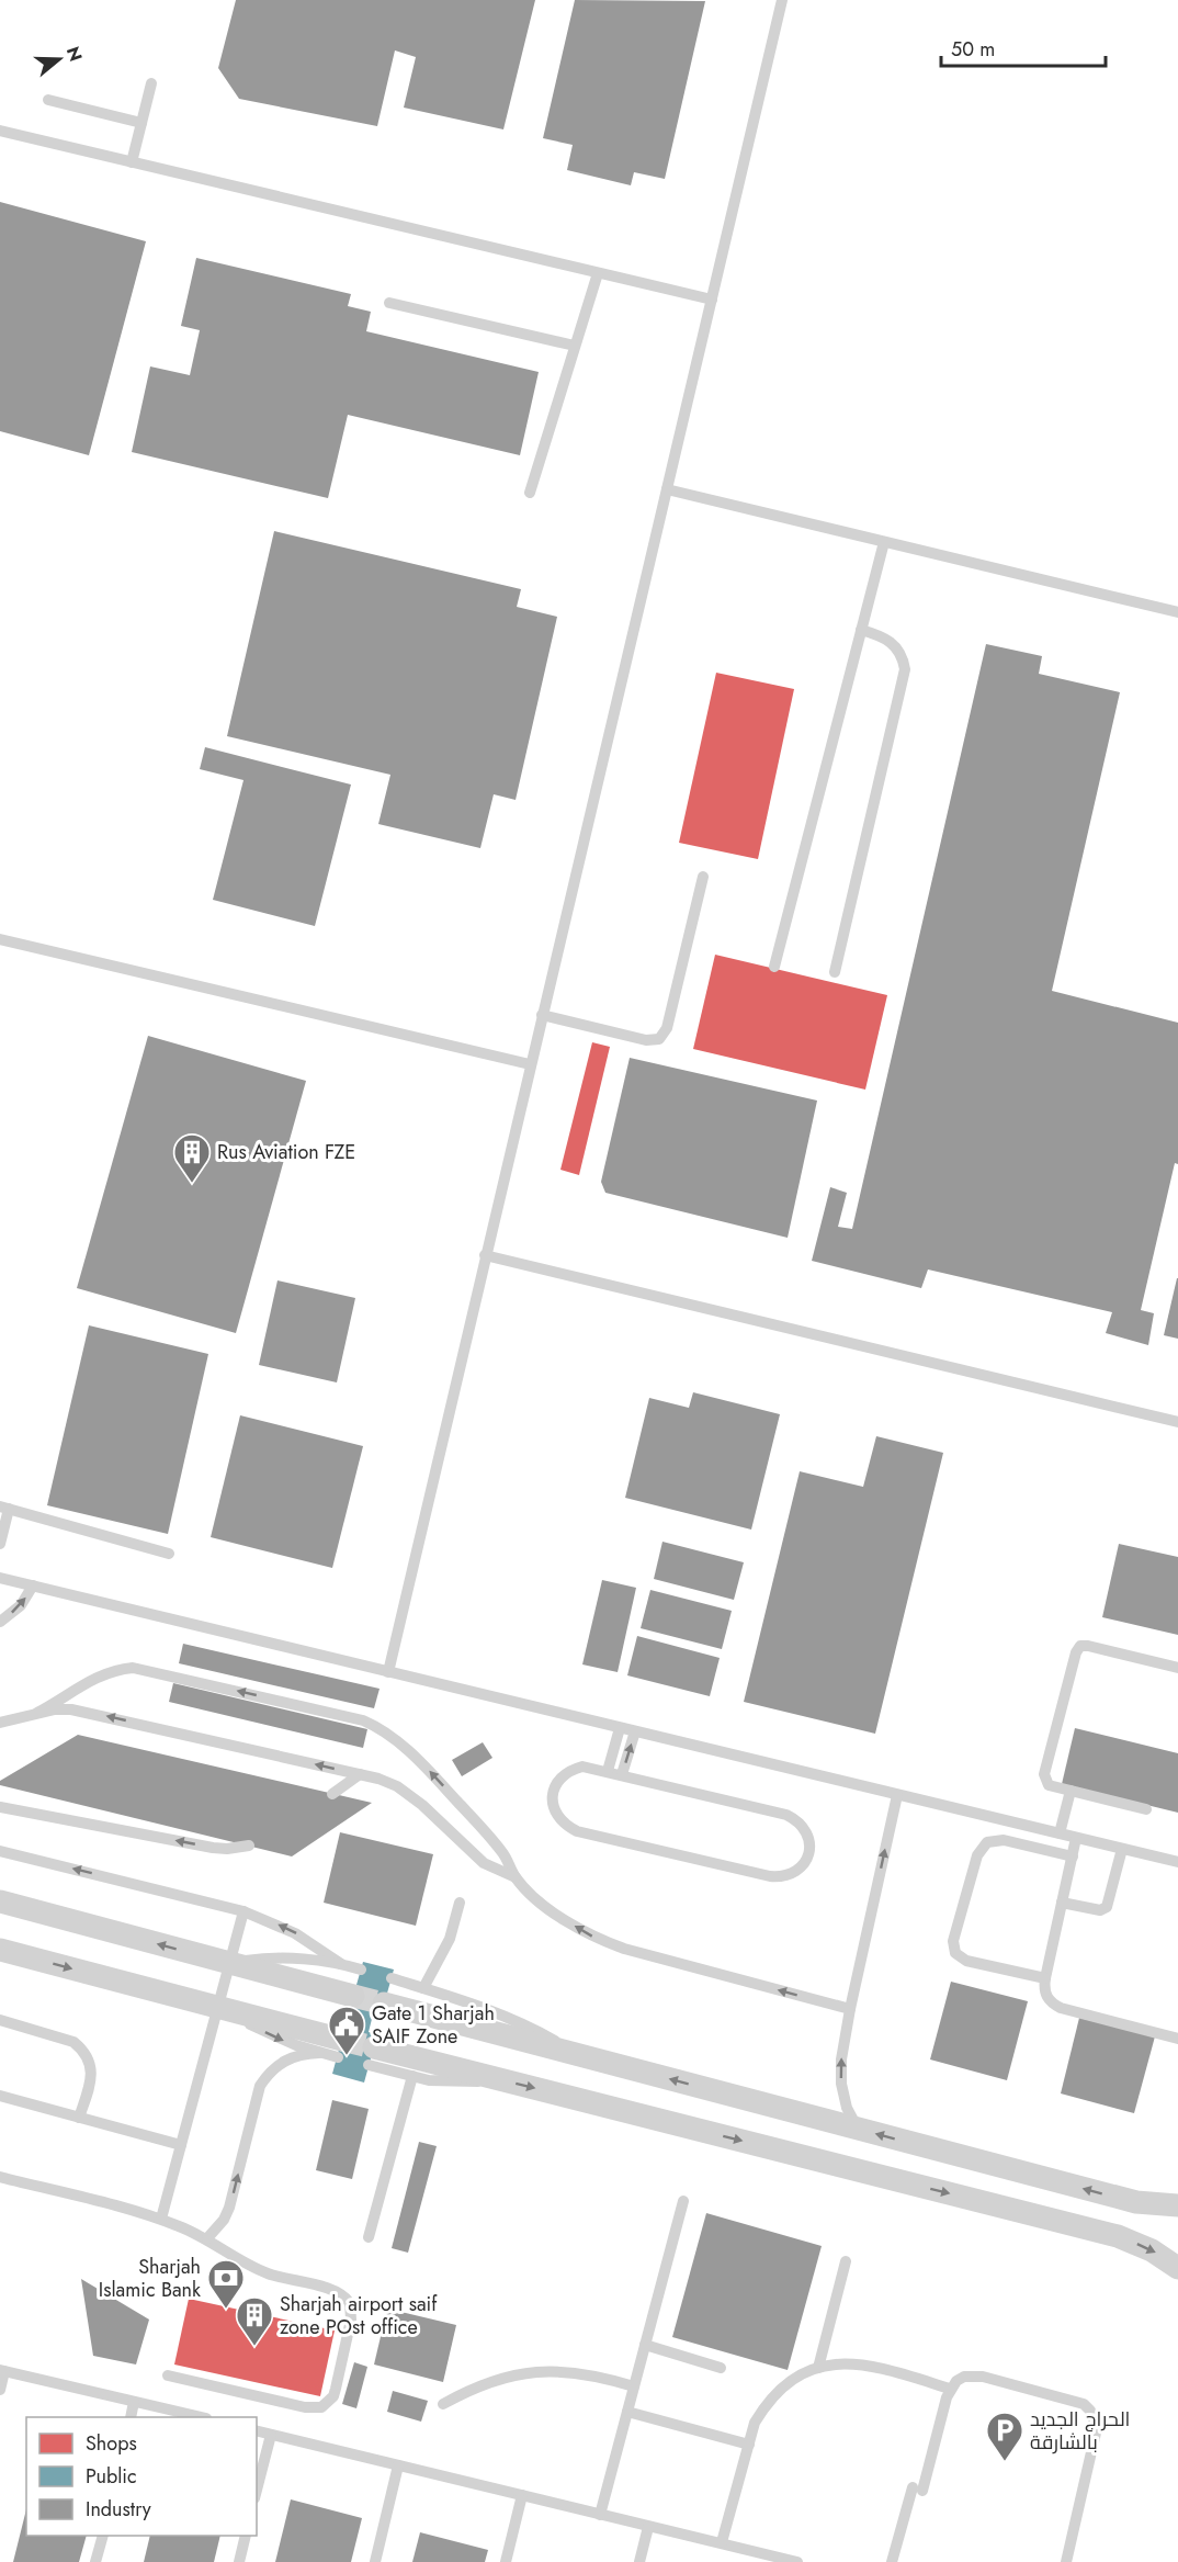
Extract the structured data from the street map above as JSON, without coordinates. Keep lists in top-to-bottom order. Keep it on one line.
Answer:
{"places":{"building":["Rus Aviation FZE","Sharjah airport saif zone POst office"],"public building":["Gate 1 Sharjah SAIF Zone"],"bank":["Sharjah Islamic Bank"],"parking":["الحراج الجديد بالشارقة"]},"legend":["Shops","Public","Industry"],"scale_bar":"50 m","north":"right"}
